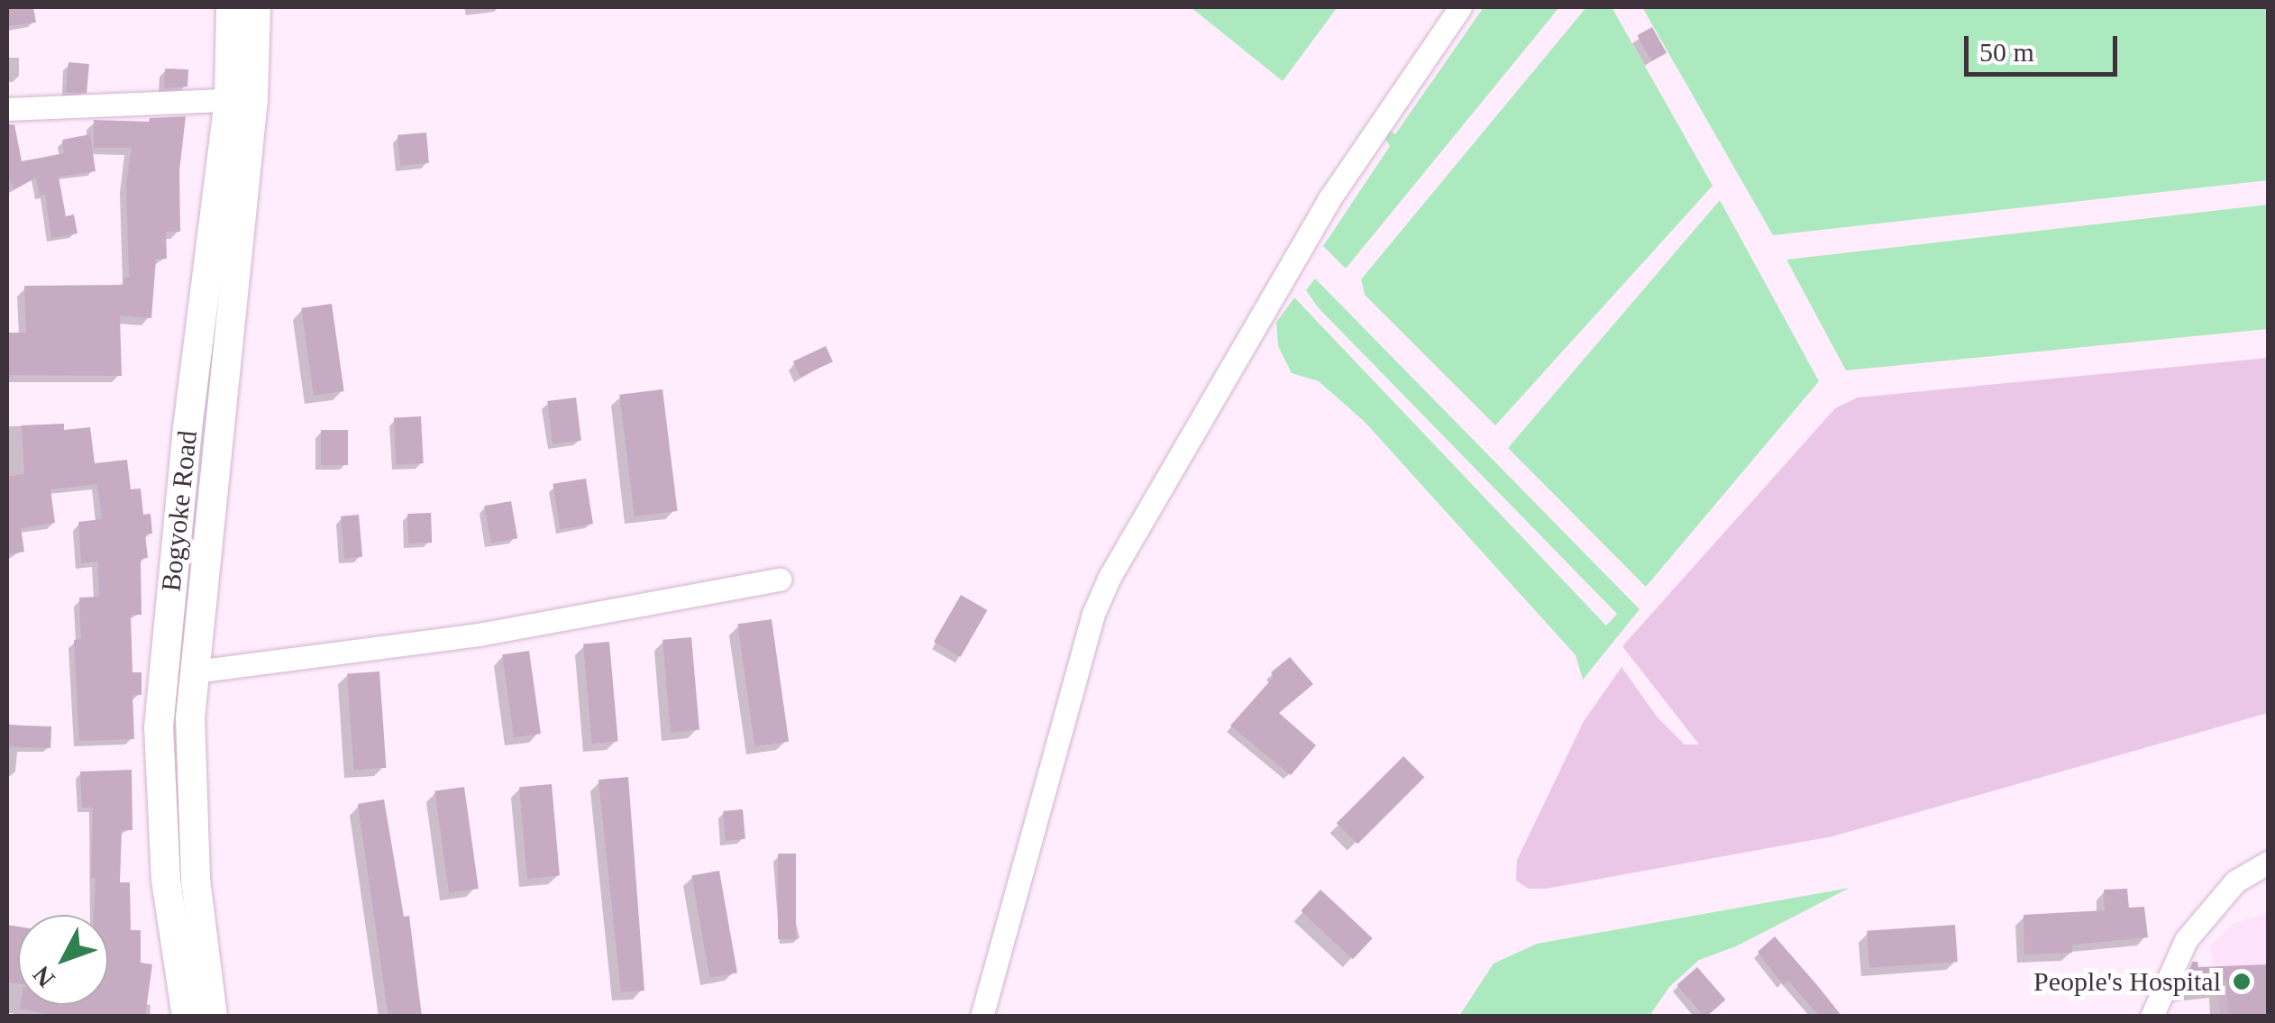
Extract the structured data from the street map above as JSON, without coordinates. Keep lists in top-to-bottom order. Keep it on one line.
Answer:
{"streets":{"main road":["Bogyoke Road"]},"places":["People's Hospital"],"scale_bar":"50 m","north":"bottom left"}
